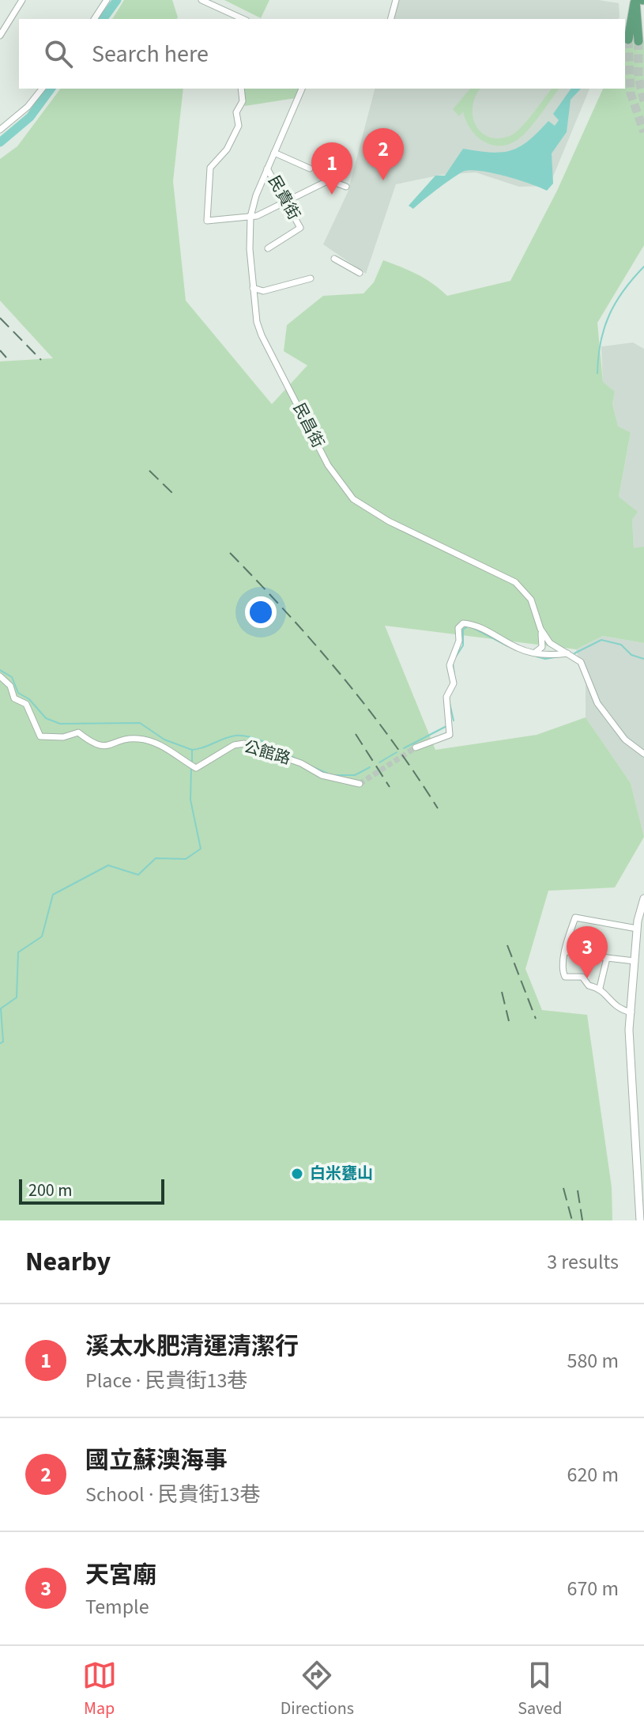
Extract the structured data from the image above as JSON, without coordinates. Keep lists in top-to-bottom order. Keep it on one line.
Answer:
{"streets":{"street":["民貴街","民昌街","公館路"]},"crossings":[["民貴街","民昌街"]],"places":["白米甕山"],"scale_bar":"200 m","page":{"search":"Search here","pins":["2","1","3"],"scale":"200 m","heading":["Nearby","3 results"],"list":[{"mark":"1","name":"溪太水肥清運清潔行","note":"Place · 民貴街13巷","value":"580 m"},{"mark":"2","name":"國立蘇澳海事","note":"School · 民貴街13巷","value":"620 m"},{"mark":"3","name":"天宮廟","note":"Temple","value":"670 m"}],"nav":["Map","Directions","Saved"]}}
